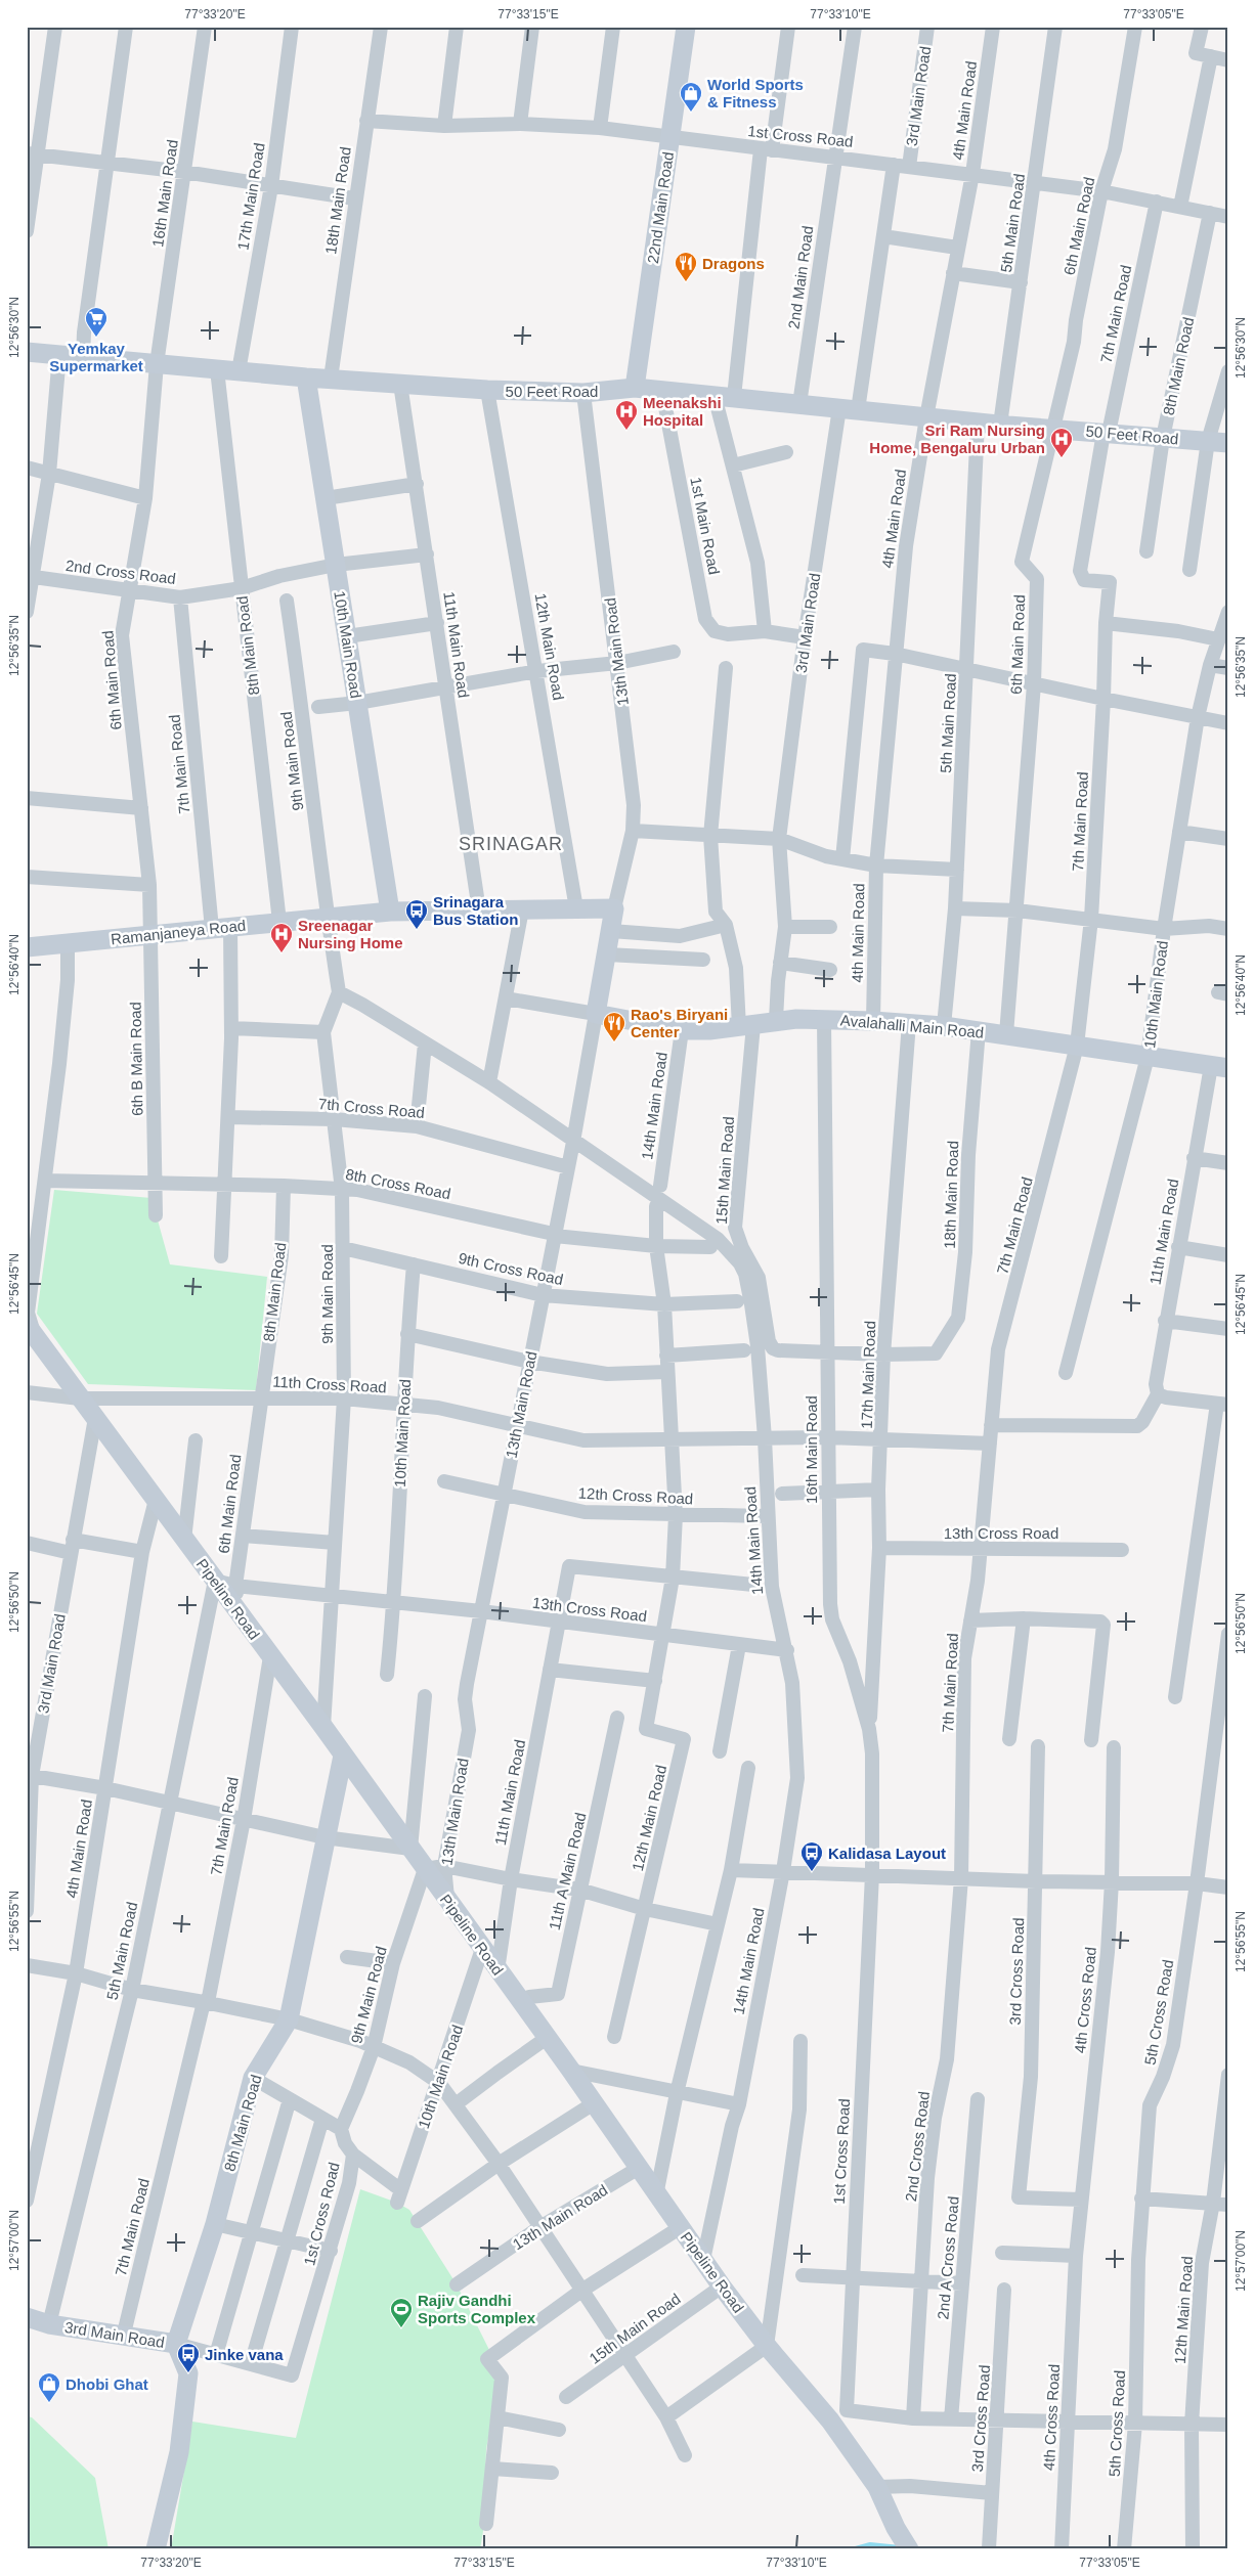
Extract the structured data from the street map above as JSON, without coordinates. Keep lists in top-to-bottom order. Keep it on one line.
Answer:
{"streets":{"street":["3rd Main Road","4th Main Road","1st Cross Road","16th Main Road","17th Main Road","18th Main Road","22nd Main Road","5th Main Road","6th Main Road","2nd Main Road","7th Main Road","8th Main Road","50 Feet Road","1st Main Road","2nd Cross Road","10th Main Road","11th Main Road","12th Main Road","13th Main Road","9th Main Road","Ramanjaneya Road","Avalahalli Main Road","6th B Main Road","14th Main Road","7th Cross Road","15th Main Road","8th Cross Road","9th Cross Road","11th Cross Road","12th Cross Road","13th Cross Road","Pipeline Road","11th A Main Road","3rd Cross Road","4th Cross Road","5th Cross Road","2nd A Cross Road"]},"crossings":[["3rd Main Road","1st Cross Road"],["3rd Main Road","5th Main Road"],["3rd Main Road","7th Main Road"],["3rd Main Road","8th Main Road"],["3rd Main Road","50 Feet Road"],["3rd Main Road","Avalahalli Main Road"],["3rd Main Road","Pipeline Road"],["4th Main Road","1st Cross Road"],["4th Main Road","50 Feet Road"],["4th Main Road","Avalahalli Main Road"],["4th Main Road","Pipeline Road"],["1st Cross Road","16th Main Road"],["1st Cross Road","18th Main Road"],["1st Cross Road","22nd Main Road"],["1st Cross Road","5th Main Road"],["1st Cross Road","6th Main Road"],["1st Cross Road","2nd Main Road"],["1st Cross Road","7th Main Road"],["1st Cross Road","8th Main Road"],["1st Cross Road","10th Main Road"],["1st Cross Road","9th Main Road"],["16th Main Road","17th Main Road"],["16th Main Road","6th Main Road"],["16th Main Road","50 Feet Road"],["16th Main Road","Avalahalli Main Road"],["16th Main Road","15th Main Road"],["16th Main Road","11th Cross Road"],["17th Main Road","18th Main Road"],["17th Main Road","50 Feet Road"],["17th Main Road","Avalahalli Main Road"],["17th Main Road","11th Cross Road"],["17th Main Road","13th Cross Road"],["18th Main Road","50 Feet Road"],["18th Main Road","Avalahalli Main Road"],["22nd Main Road","50 Feet Road"],["5th Main Road","50 Feet Road"],["5th Main Road","Avalahalli Main Road"],["5th Main Road","13th Cross Road"],["5th Main Road","Pipeline Road"],["6th Main Road","8th Main Road"],["6th Main Road","50 Feet Road"],["6th Main Road","2nd Cross Road"],["6th Main Road","Ramanjaneya Road"],["6th Main Road","Avalahalli Main Road"],["6th Main Road","6th B Main Road"],["6th Main Road","11th Cross Road"],["6th Main Road","13th Cross Road"],["6th Main Road","Pipeline Road"],["2nd Main Road","50 Feet Road"],["7th Main Road","50 Feet Road"],["7th Main Road","2nd Cross Road"],["7th Main Road","Ramanjaneya Road"],["7th Main Road","Avalahalli Main Road"],["7th Main Road","7th Cross Road"],["7th Main Road","8th Cross Road"],["7th Main Road","11th Cross Road"],["7th Main Road","13th Cross Road"],["7th Main Road","Pipeline Road"],["8th Main Road","50 Feet Road"],["8th Main Road","2nd Cross Road"],["8th Main Road","Ramanjaneya Road"],["8th Main Road","8th Cross Road"],["8th Main Road","11th Cross Road"],["8th Main Road","Pipeline Road"],["50 Feet Road","1st Main Road"],["50 Feet Road","10th Main Road"],["50 Feet Road","11th Main Road"],["50 Feet Road","12th Main Road"],["50 Feet Road","13th Main Road"],["10th Main Road","Ramanjaneya Road"],["10th Main Road","Avalahalli Main Road"],["10th Main Road","9th Cross Road"],["10th Main Road","11th Cross Road"],["10th Main Road","13th Cross Road"],["10th Main Road","Pipeline Road"],["11th Main Road","12th Main Road"],["11th Main Road","Ramanjaneya Road"],["11th Main Road","Avalahalli Main Road"],["11th Main Road","13th Cross Road"],["11th Main Road","Pipeline Road"],["12th Main Road","8th Cross Road"],["12th Main Road","9th Cross Road"],["12th Main Road","11th Cross Road"],["12th Main Road","12th Cross Road"],["12th Main Road","13th Cross Road"],["13th Main Road","Avalahalli Main Road"],["13th Main Road","14th Main Road"],["13th Main Road","7th Cross Road"],["13th Main Road","8th Cross Road"],["13th Main Road","9th Cross Road"],["13th Main Road","11th Cross Road"],["13th Main Road","12th Cross Road"],["13th Main Road","13th Cross Road"],["13th Main Road","Pipeline Road"],["9th Main Road","Ramanjaneya Road"],["9th Main Road","14th Main Road"],["9th Main Road","7th Cross Road"],["9th Main Road","8th Cross Road"],["9th Main Road","9th Cross Road"],["9th Main Road","11th Cross Road"],["9th Main Road","13th Cross Road"],["9th Main Road","Pipeline Road"],["Ramanjaneya Road","6th B Main Road"],["Avalahalli Main Road","14th Main Road"],["Avalahalli Main Road","15th Main Road"],["6th B Main Road","8th Cross Road"],["14th Main Road","11th Cross Road"],["14th Main Road","12th Cross Road"],["14th Main Road","13th Cross Road"],["14th Main Road","Pipeline Road"],["15th Main Road","Pipeline Road"],["11th Cross Road","Pipeline Road"],["13th Cross Road","Pipeline Road"],["Pipeline Road","11th A Main Road"],["3rd Cross Road","4th Cross Road"]],"districts":["SRINAGAR"],"places":{"shop":["World Sports & Fitness","Dhobi Ghat"],"restaurant":["Dragons","Rao's Biryani Center"],"supermarket":["Yemkay Supermarket"],"hospital":["Meenakshi Hospital","Sri Ram Nursing Home, Bengaluru Urban","Sreenagar Nursing Home"],"bus stop":["Srinagara Bus Station","Kalidasa Layout","Jinke vana"],"sports":["Rajiv Gandhi Sports Complex"]},"coordinates":["77°33'20\"E","77°33'15\"E","77°33'10\"E","77°33'05\"E","12°56'30\"N","12°56'35\"N","12°56'40\"N","12°56'45\"N","12°56'50\"N","12°56'55\"N","12°57'00\"N"]}
